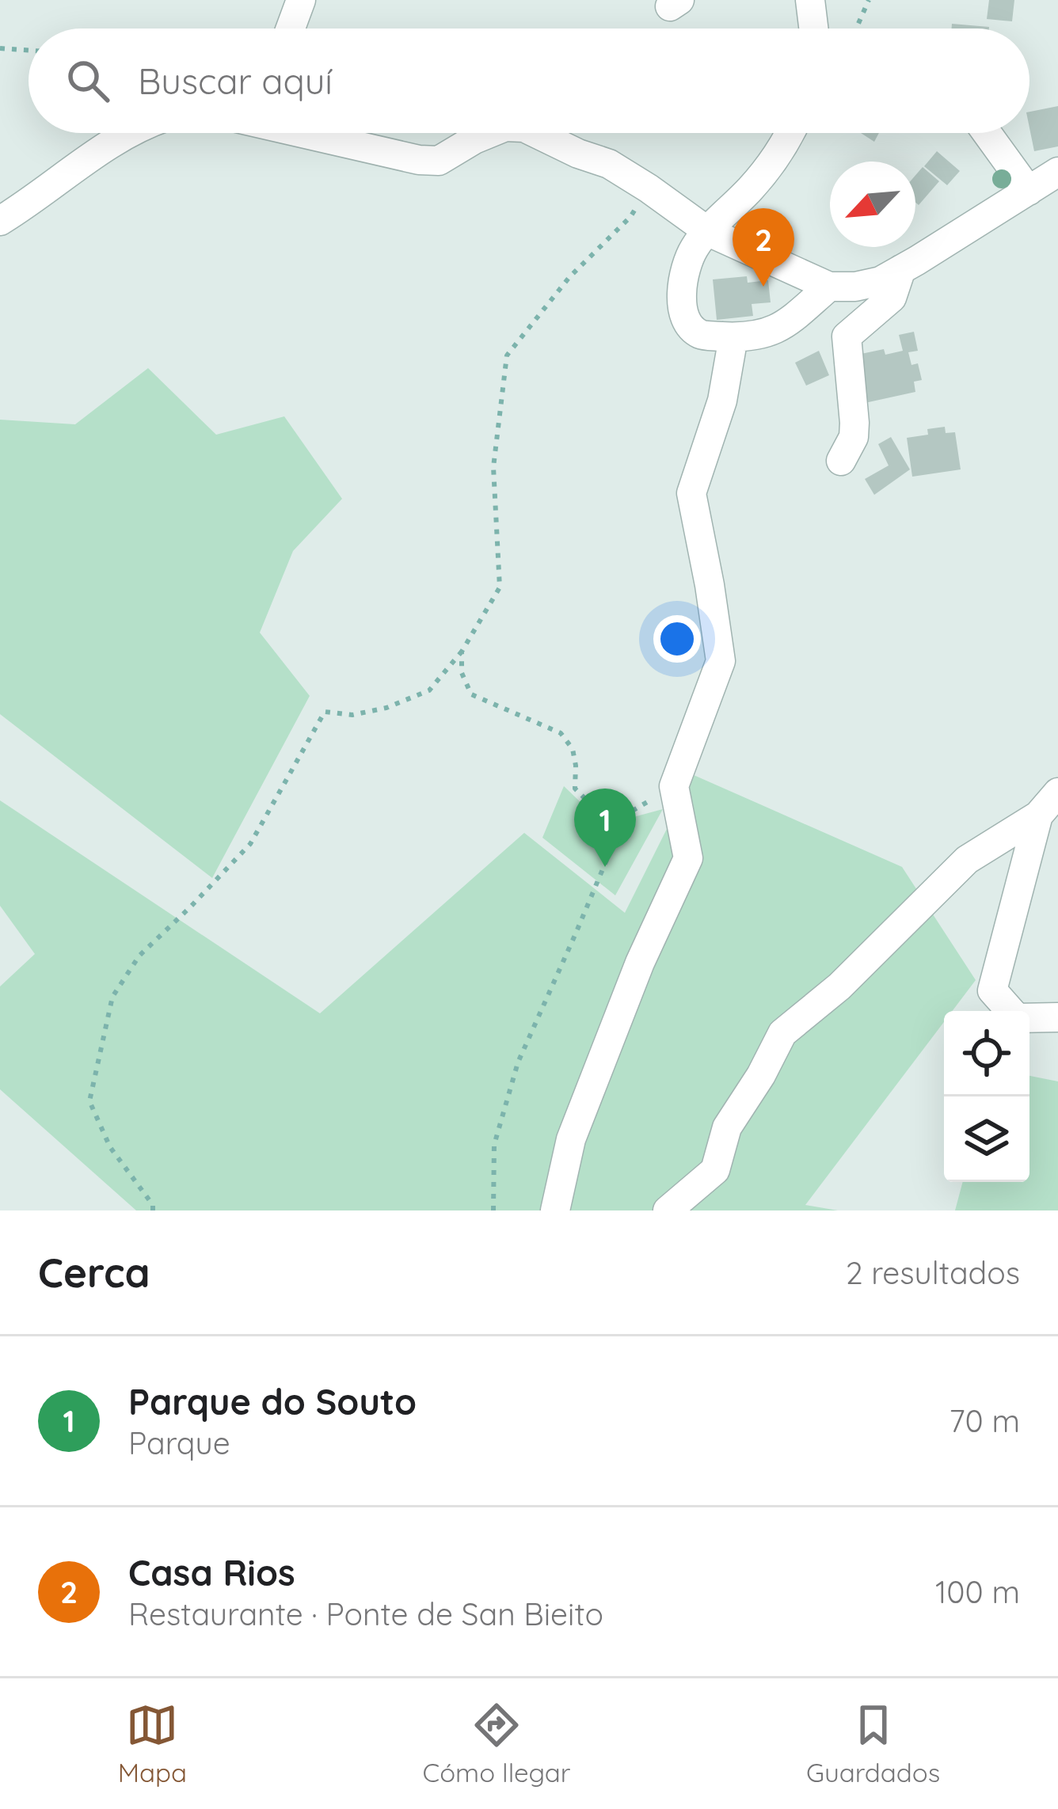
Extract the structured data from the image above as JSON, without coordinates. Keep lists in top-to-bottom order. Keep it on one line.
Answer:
{"north":"bottom left","page":{"search":"Buscar aquí","pins":["2","1"],"heading":["Cerca","2 resultados"],"list":[{"mark":"1","name":"Parque do Souto","note":"Parque","value":"70 m"},{"mark":"2","name":"Casa Rios","note":"Restaurante · Ponte de San Bieito","value":"100 m"}],"nav":["Mapa","Cómo llegar","Guardados"]}}
